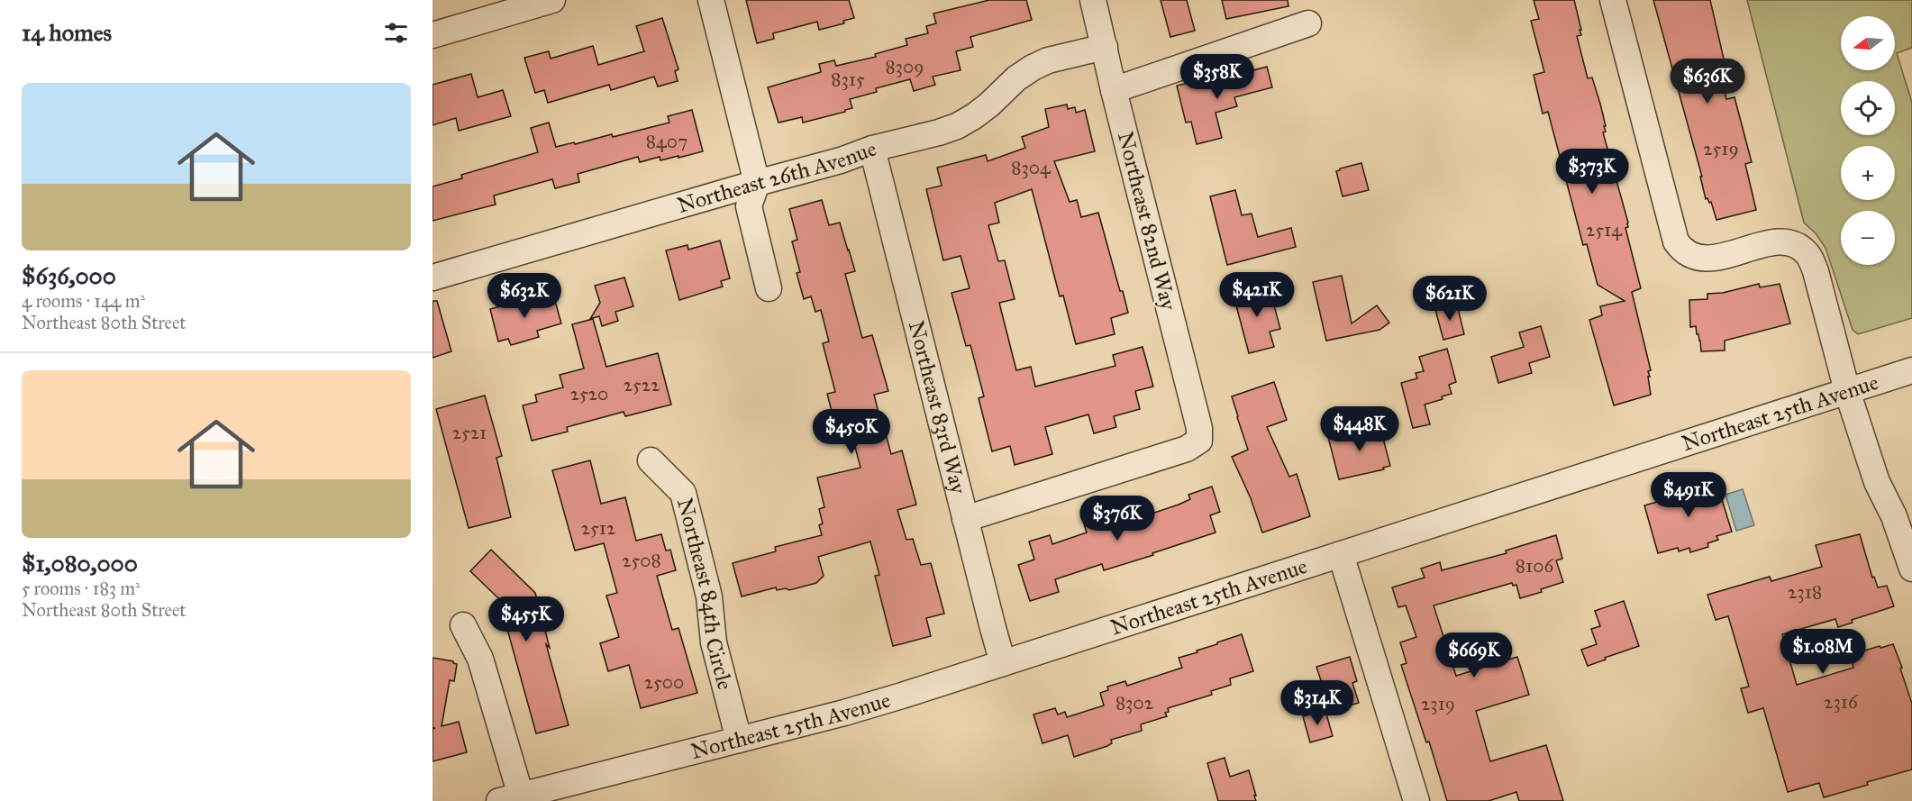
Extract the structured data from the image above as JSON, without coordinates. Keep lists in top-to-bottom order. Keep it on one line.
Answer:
{"streets":{"street":["Northeast 26th Avenue","Northeast 82nd Way","Northeast 83rd Way","Northeast 25th Avenue","Northeast 84th Circle"]},"crossings":[["Northeast 26th Avenue","Northeast 82nd Way"],["Northeast 26th Avenue","Northeast 83rd Way"],["Northeast 82nd Way","Northeast 83rd Way"],["Northeast 83rd Way","Northeast 25th Avenue"],["Northeast 25th Avenue","Northeast 84th Circle"]],"house_numbers":["8309","8315","8407","2519","8304","2514","2522","2520","2521","2512","2508","8106","2318","2500","2316","8302","2319"],"north":"left","page":{"heading":"14 homes","map_buttons":["+","−"],"price":["$358K","$636K","$373K","$421K","$632K","$621K","$448K","$450K","$491K","$376K","$455K","$1.08M","$669K","$314K"],"list":[{"name":"$636,000","note":"4 rooms · 144 m² · Northeast 80th Street"},{"name":"$1,080,000","note":"5 rooms · 183 m² · Northeast 80th Street"}]}}
